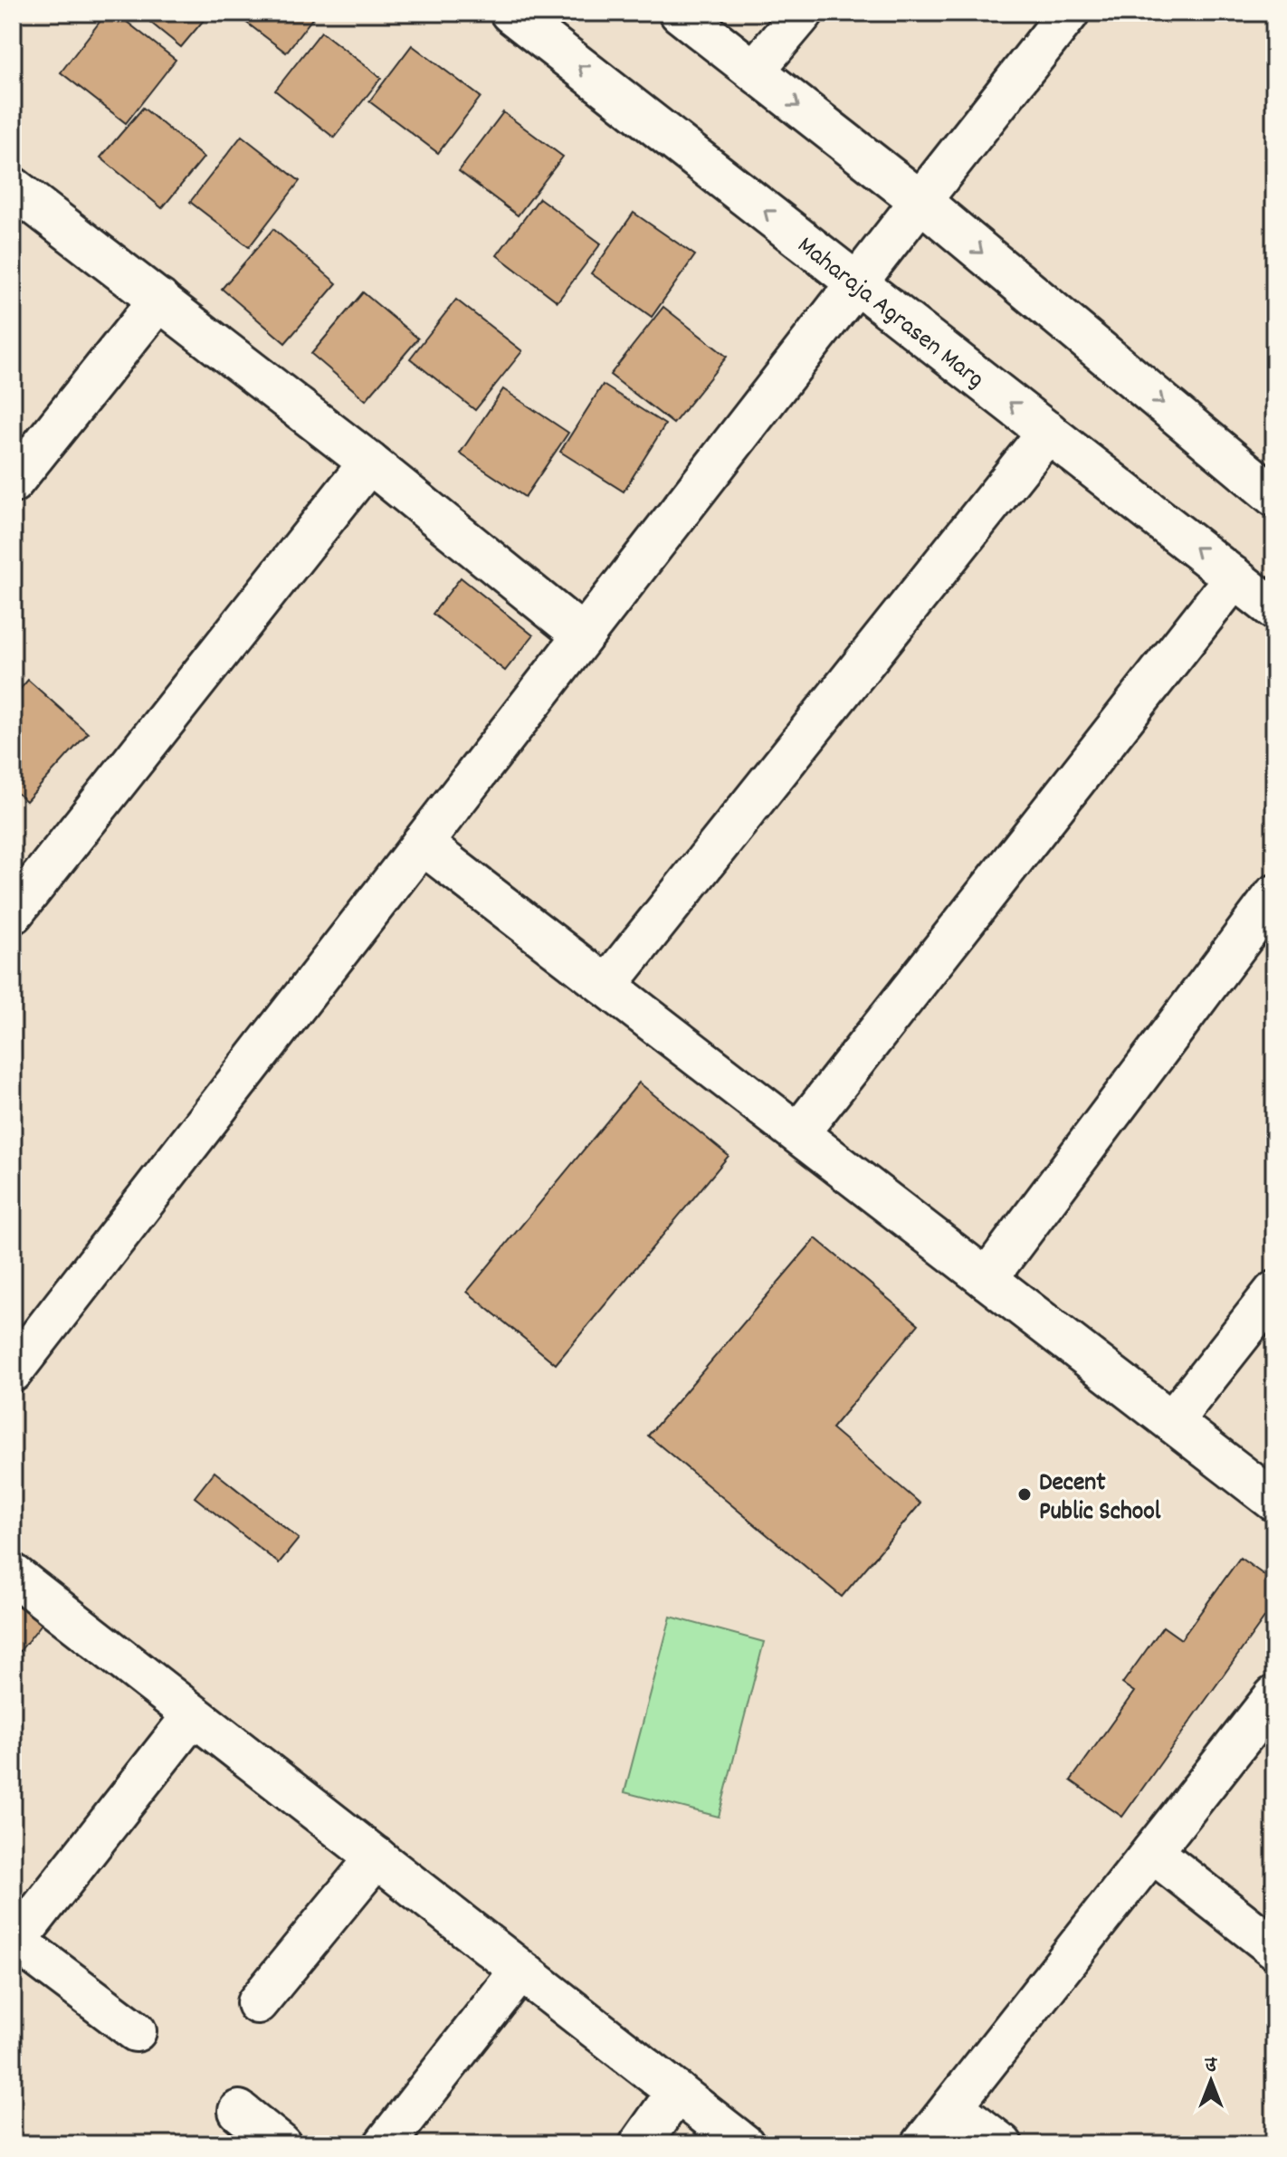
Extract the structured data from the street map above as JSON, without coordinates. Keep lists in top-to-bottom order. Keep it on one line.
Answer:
{"streets":{"street":["Maharaja Agrasen Marg"]},"places":["Decent Public School"],"north":"top"}
